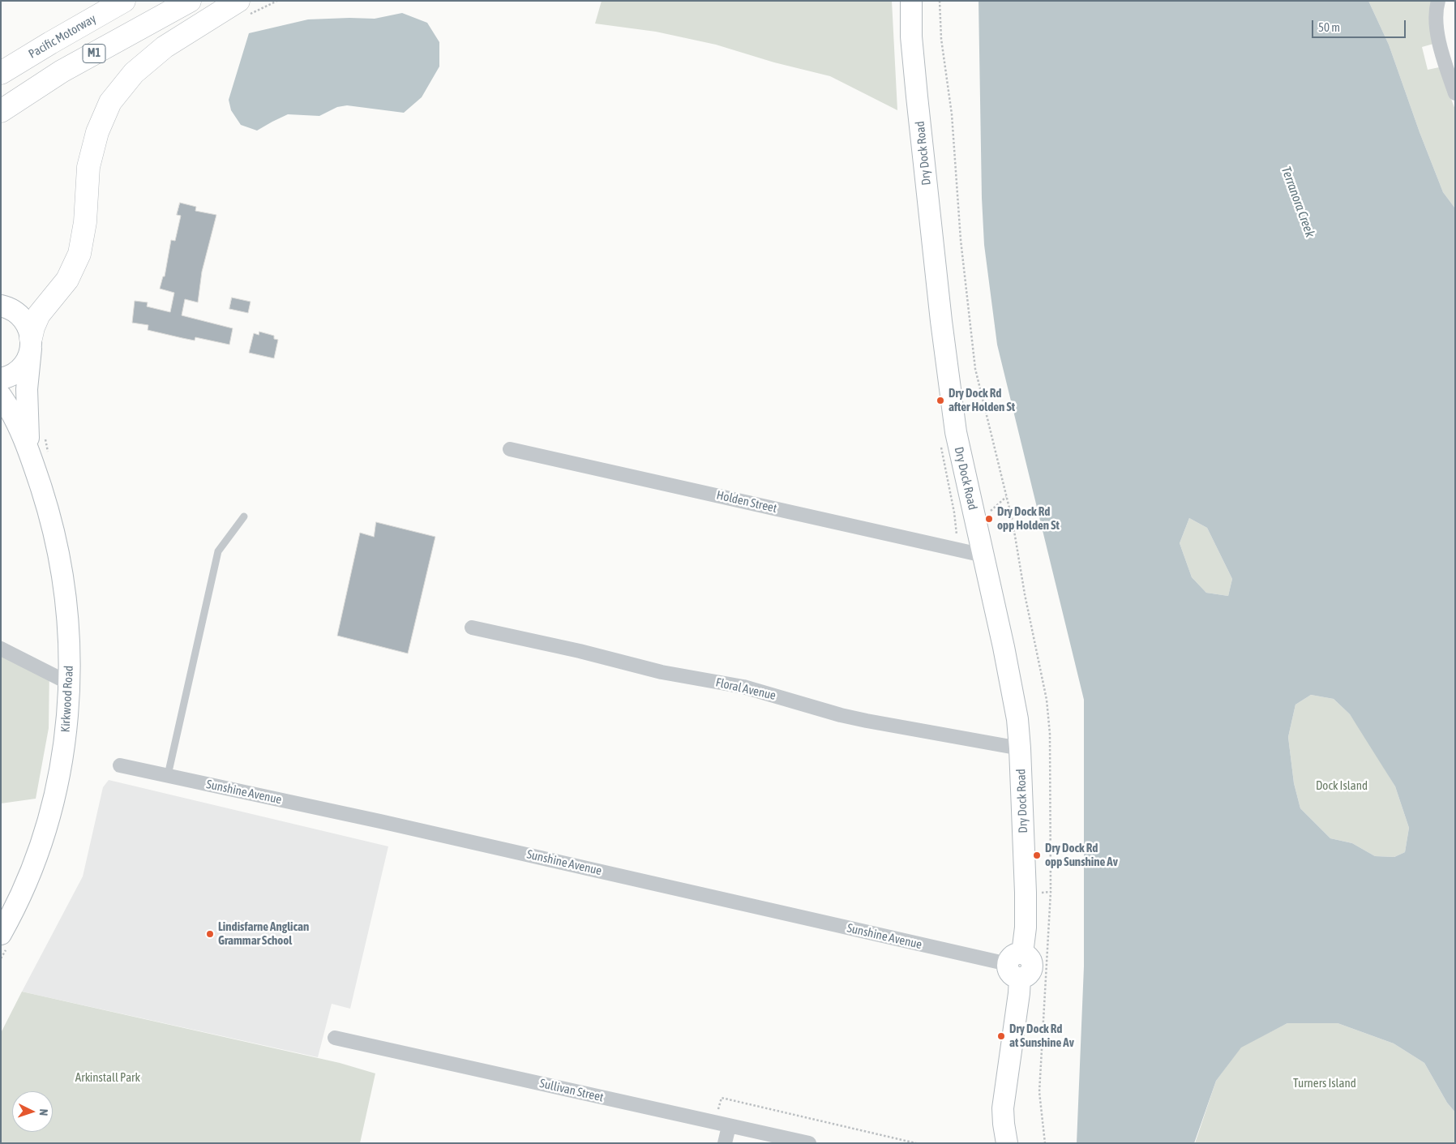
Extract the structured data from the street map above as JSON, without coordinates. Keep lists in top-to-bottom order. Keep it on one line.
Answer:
{"streets":{"highway":["Pacific Motorway","M1"],"street":["Dry Dock Road","Holden Street","Floral Avenue","Kirkwood Road","Sunshine Avenue","Sullivan Street"]},"crossings":[["Dry Dock Road","Holden Street"],["Dry Dock Road","Floral Avenue"],["Dry Dock Road","Sunshine Avenue"]],"water":["Terranora Creek"],"parks":["Dock Island","Arkinstall Park","Turners Island"],"places":["Dry Dock Rd after Holden St","Dry Dock Rd opp Holden St","Dry Dock Rd opp Sunshine Av","Lindisfarne Anglican Grammar School","Dry Dock Rd at Sunshine Av"],"scale_bar":"50 m","north":"right"}
